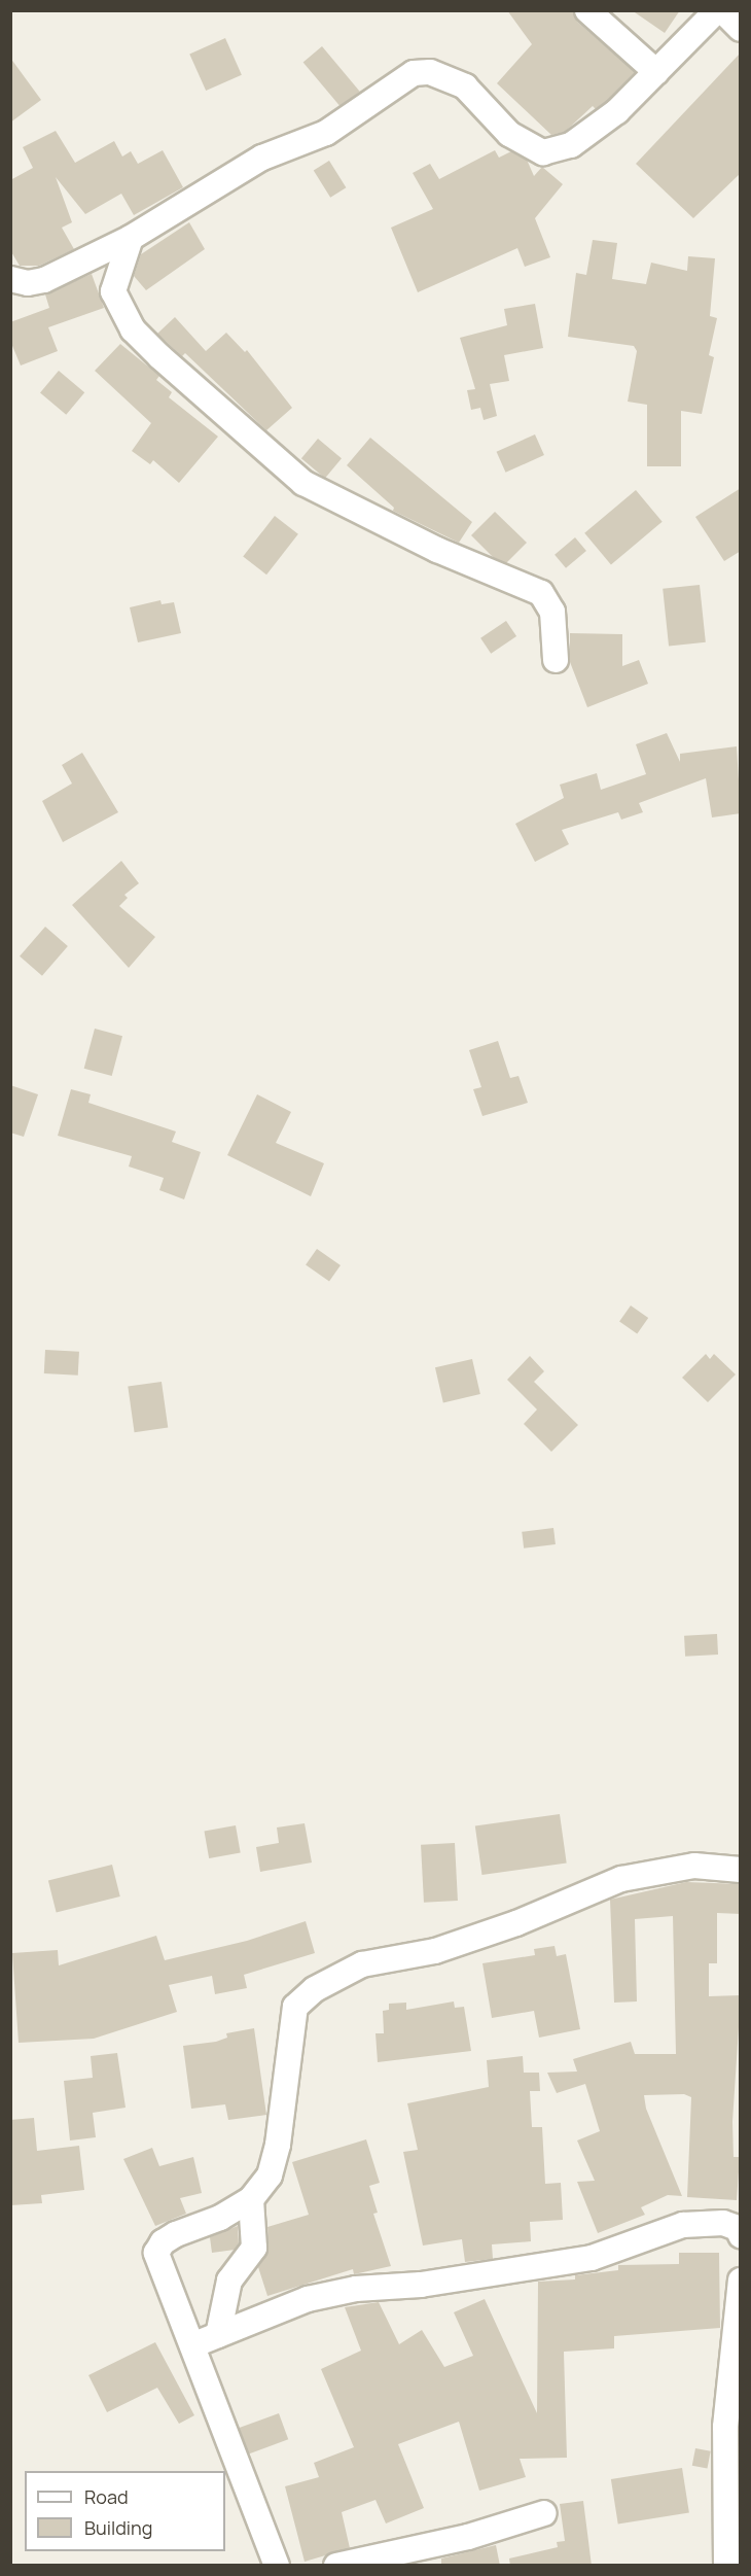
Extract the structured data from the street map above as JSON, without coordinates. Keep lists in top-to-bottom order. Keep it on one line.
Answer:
{"legend":["Road","Building"]}
